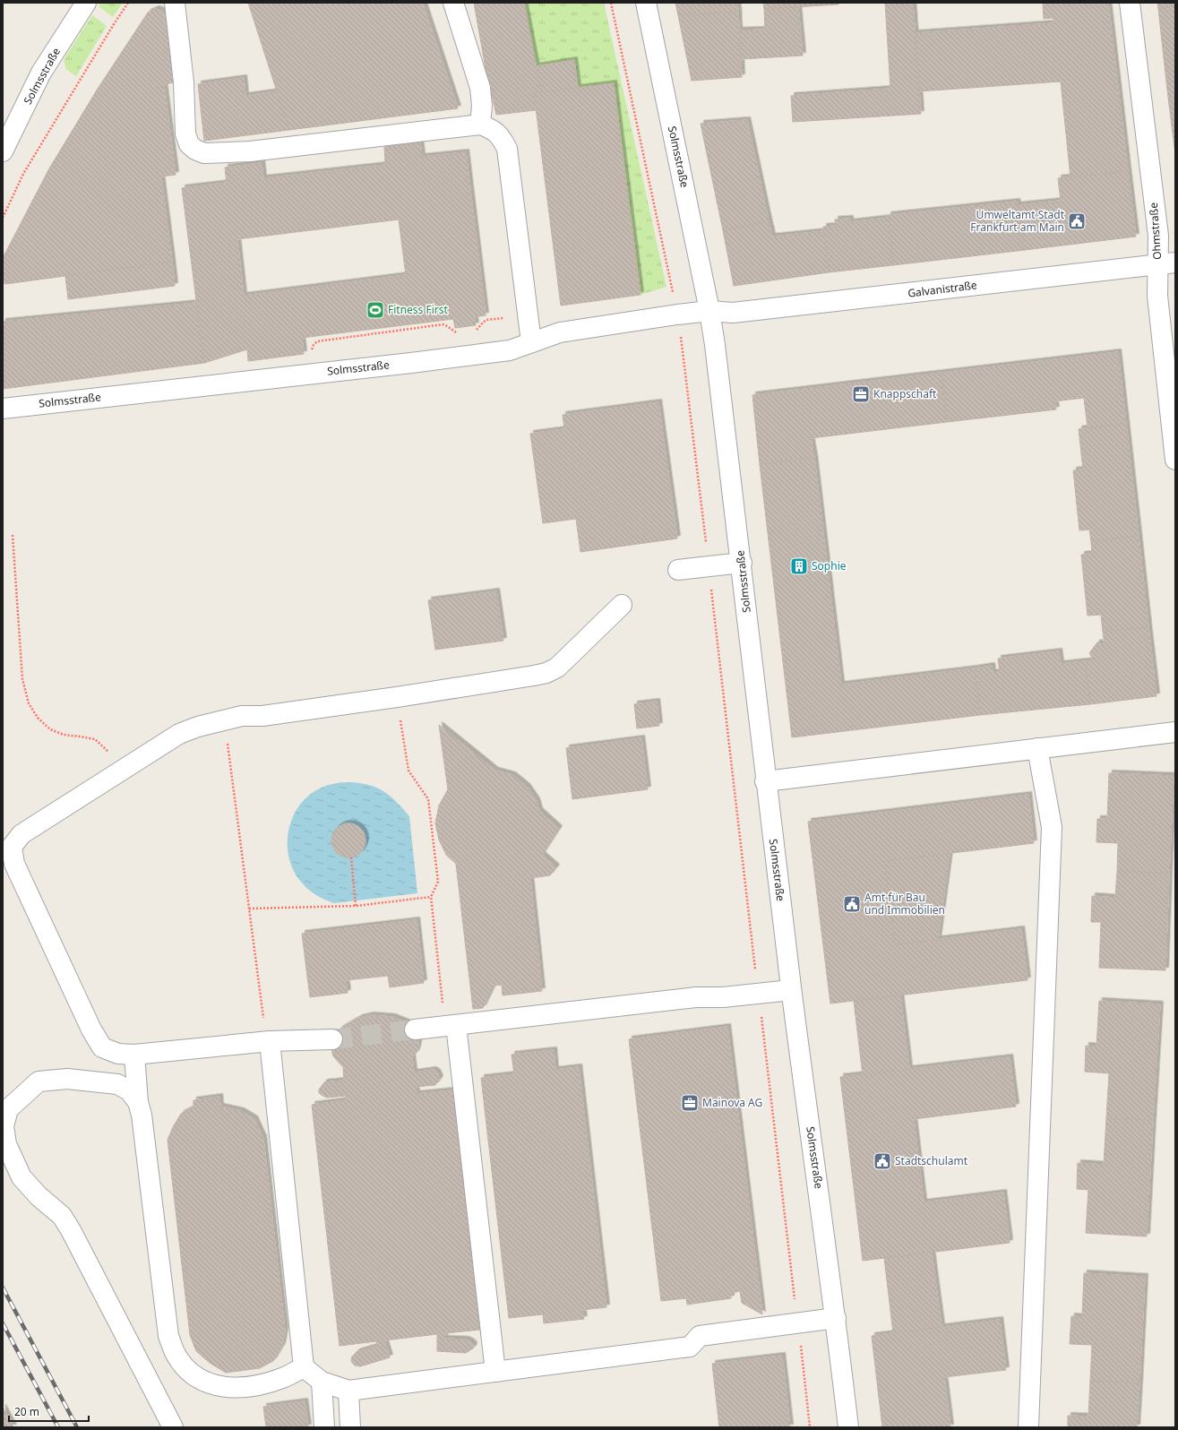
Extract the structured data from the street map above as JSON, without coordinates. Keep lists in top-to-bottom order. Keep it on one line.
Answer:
{"streets":{"street":["Solmsstraße","Ohmstraße","Galvanistraße"]},"crossings":[["Solmsstraße","Galvanistraße"],["Ohmstraße","Galvanistraße"]],"places":{"public building":["Umweltamt Stadt Frankfurt am Main","Amt für Bau und Immobilien","Stadtschulamt"],"sports":["Fitness First"],"office":["Knappschaft","Mainova AG"],"building":["Sophie"]},"scale_bar":"20 m"}
